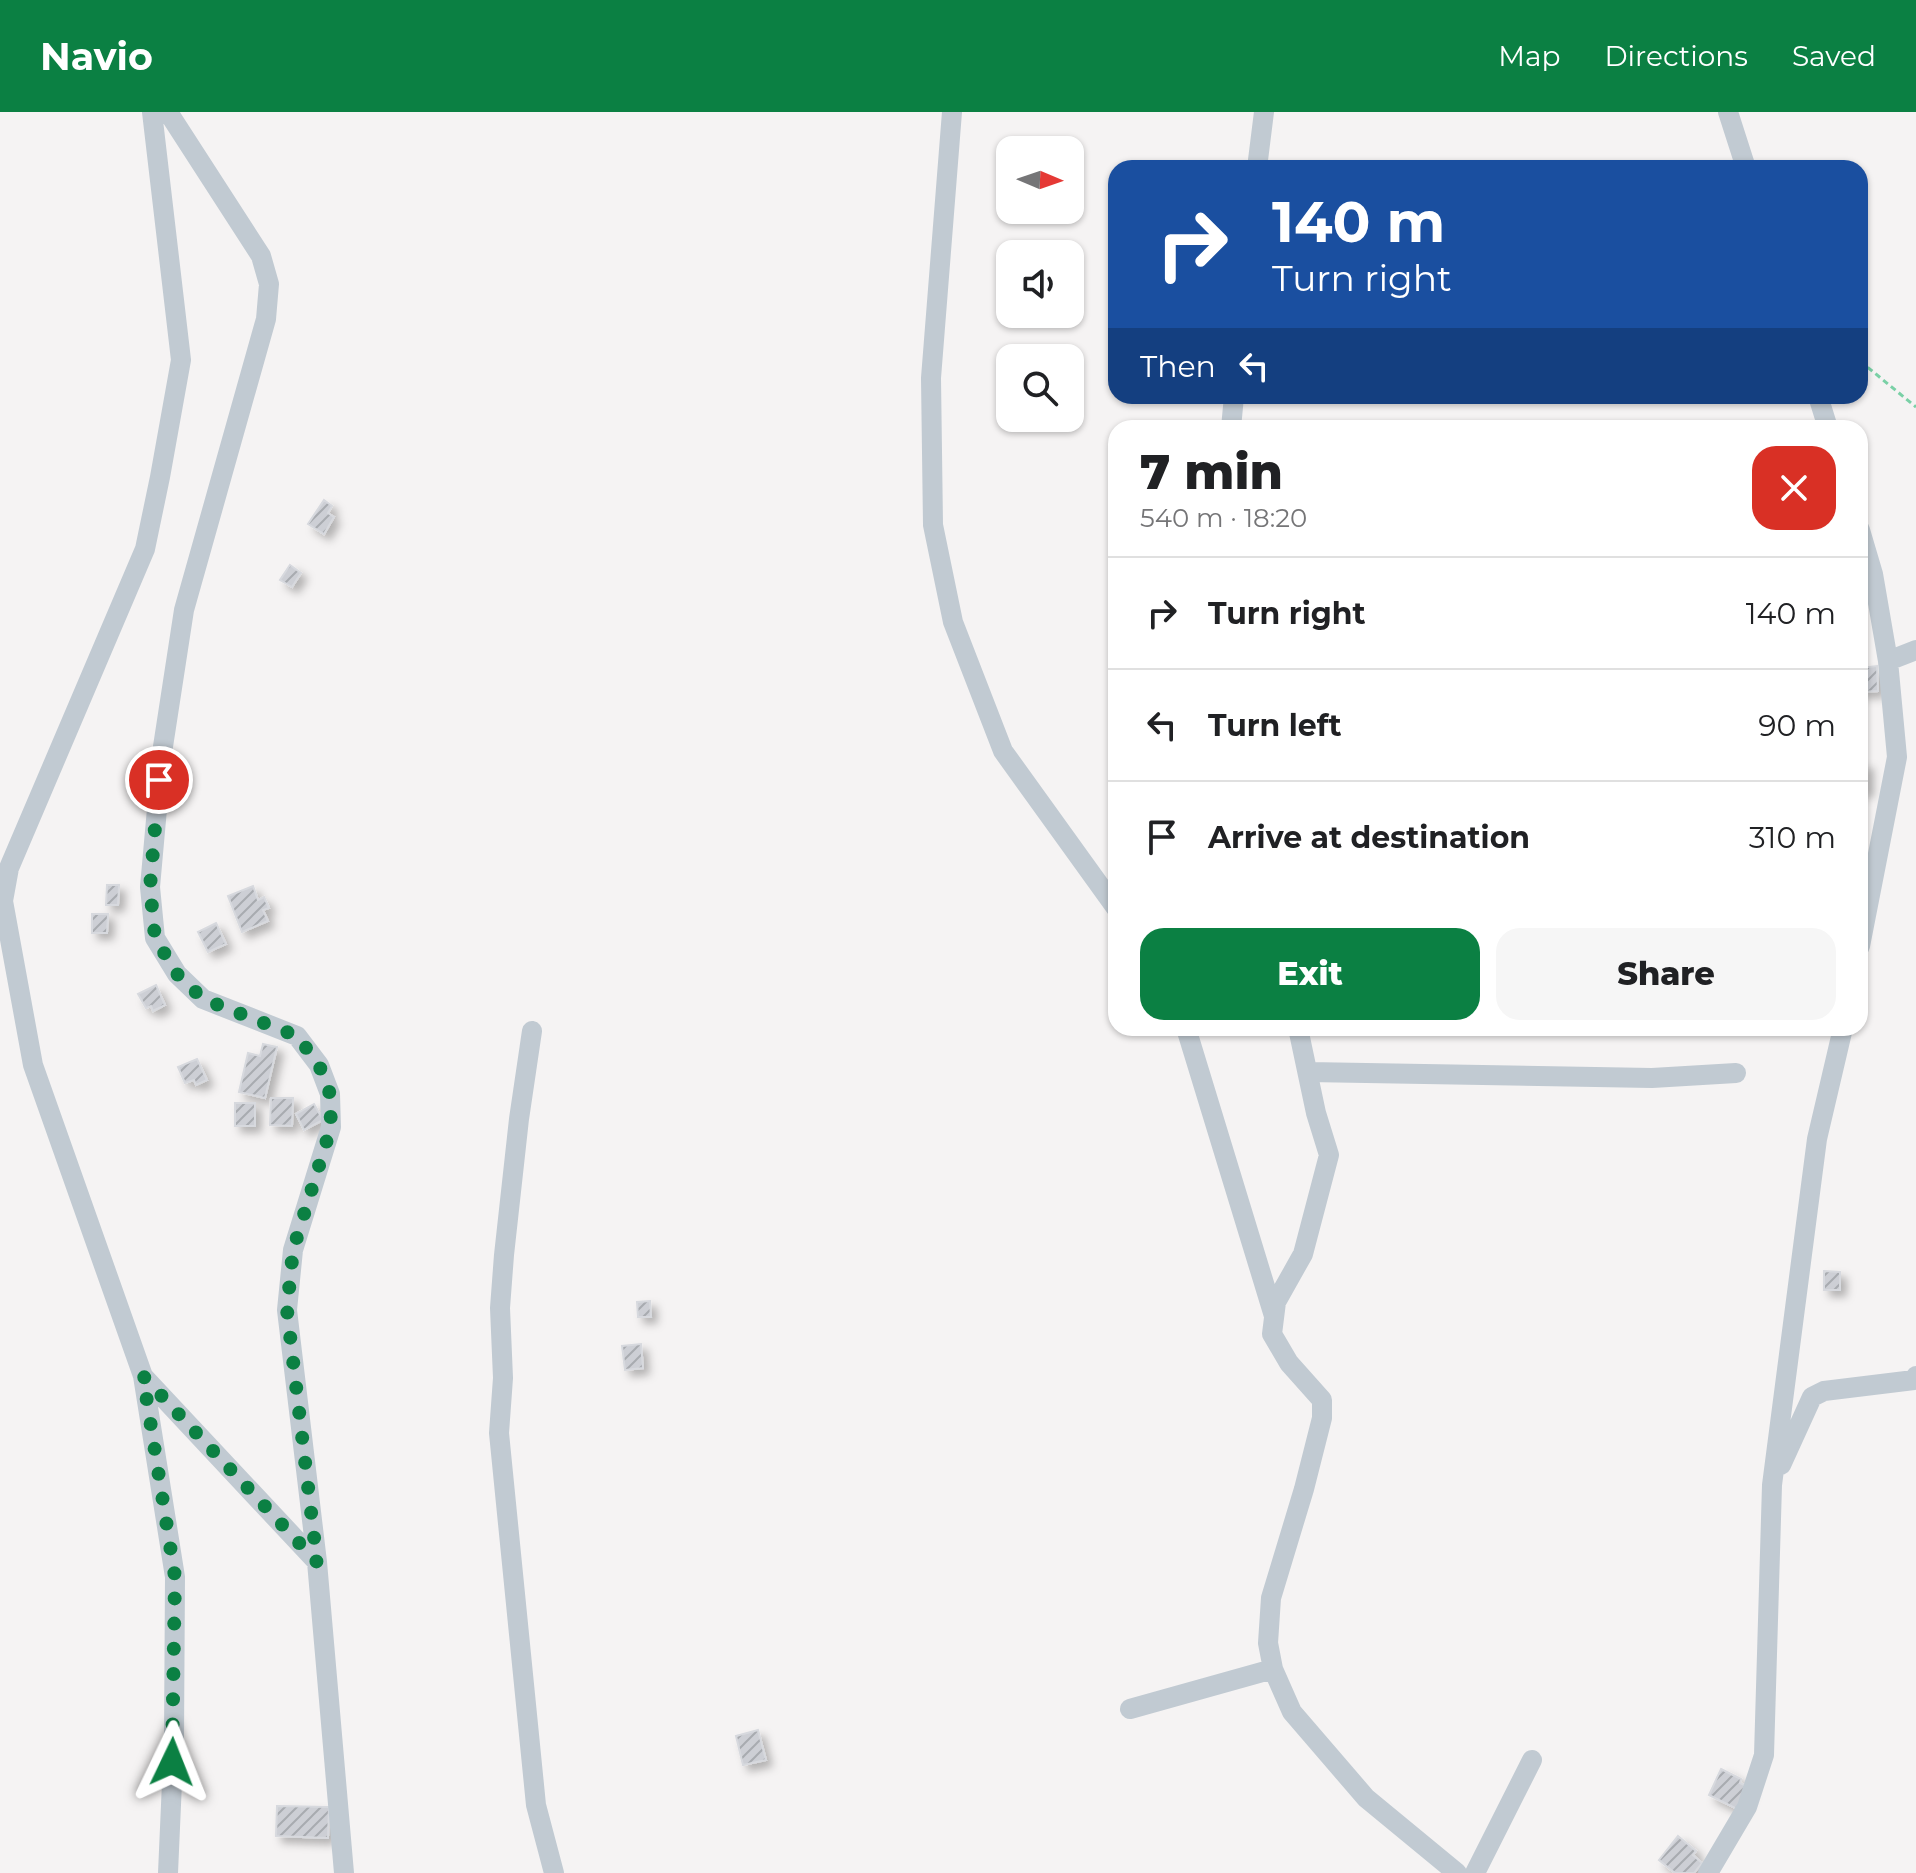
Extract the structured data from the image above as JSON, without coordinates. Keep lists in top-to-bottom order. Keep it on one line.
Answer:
{"north":"right","page":{"header":"Navio","nav":["Map","Directions","Saved"],"turn":["140 m","Turn right"],"then":"Then","heading":["7 min","540 m · 18:20"],"list":[{"name":"Turn right","value":"140 m"},{"name":"Turn left","value":"90 m"},{"name":"Arrive at destination","value":"310 m"}],"buttons":["Exit","Share"]}}
